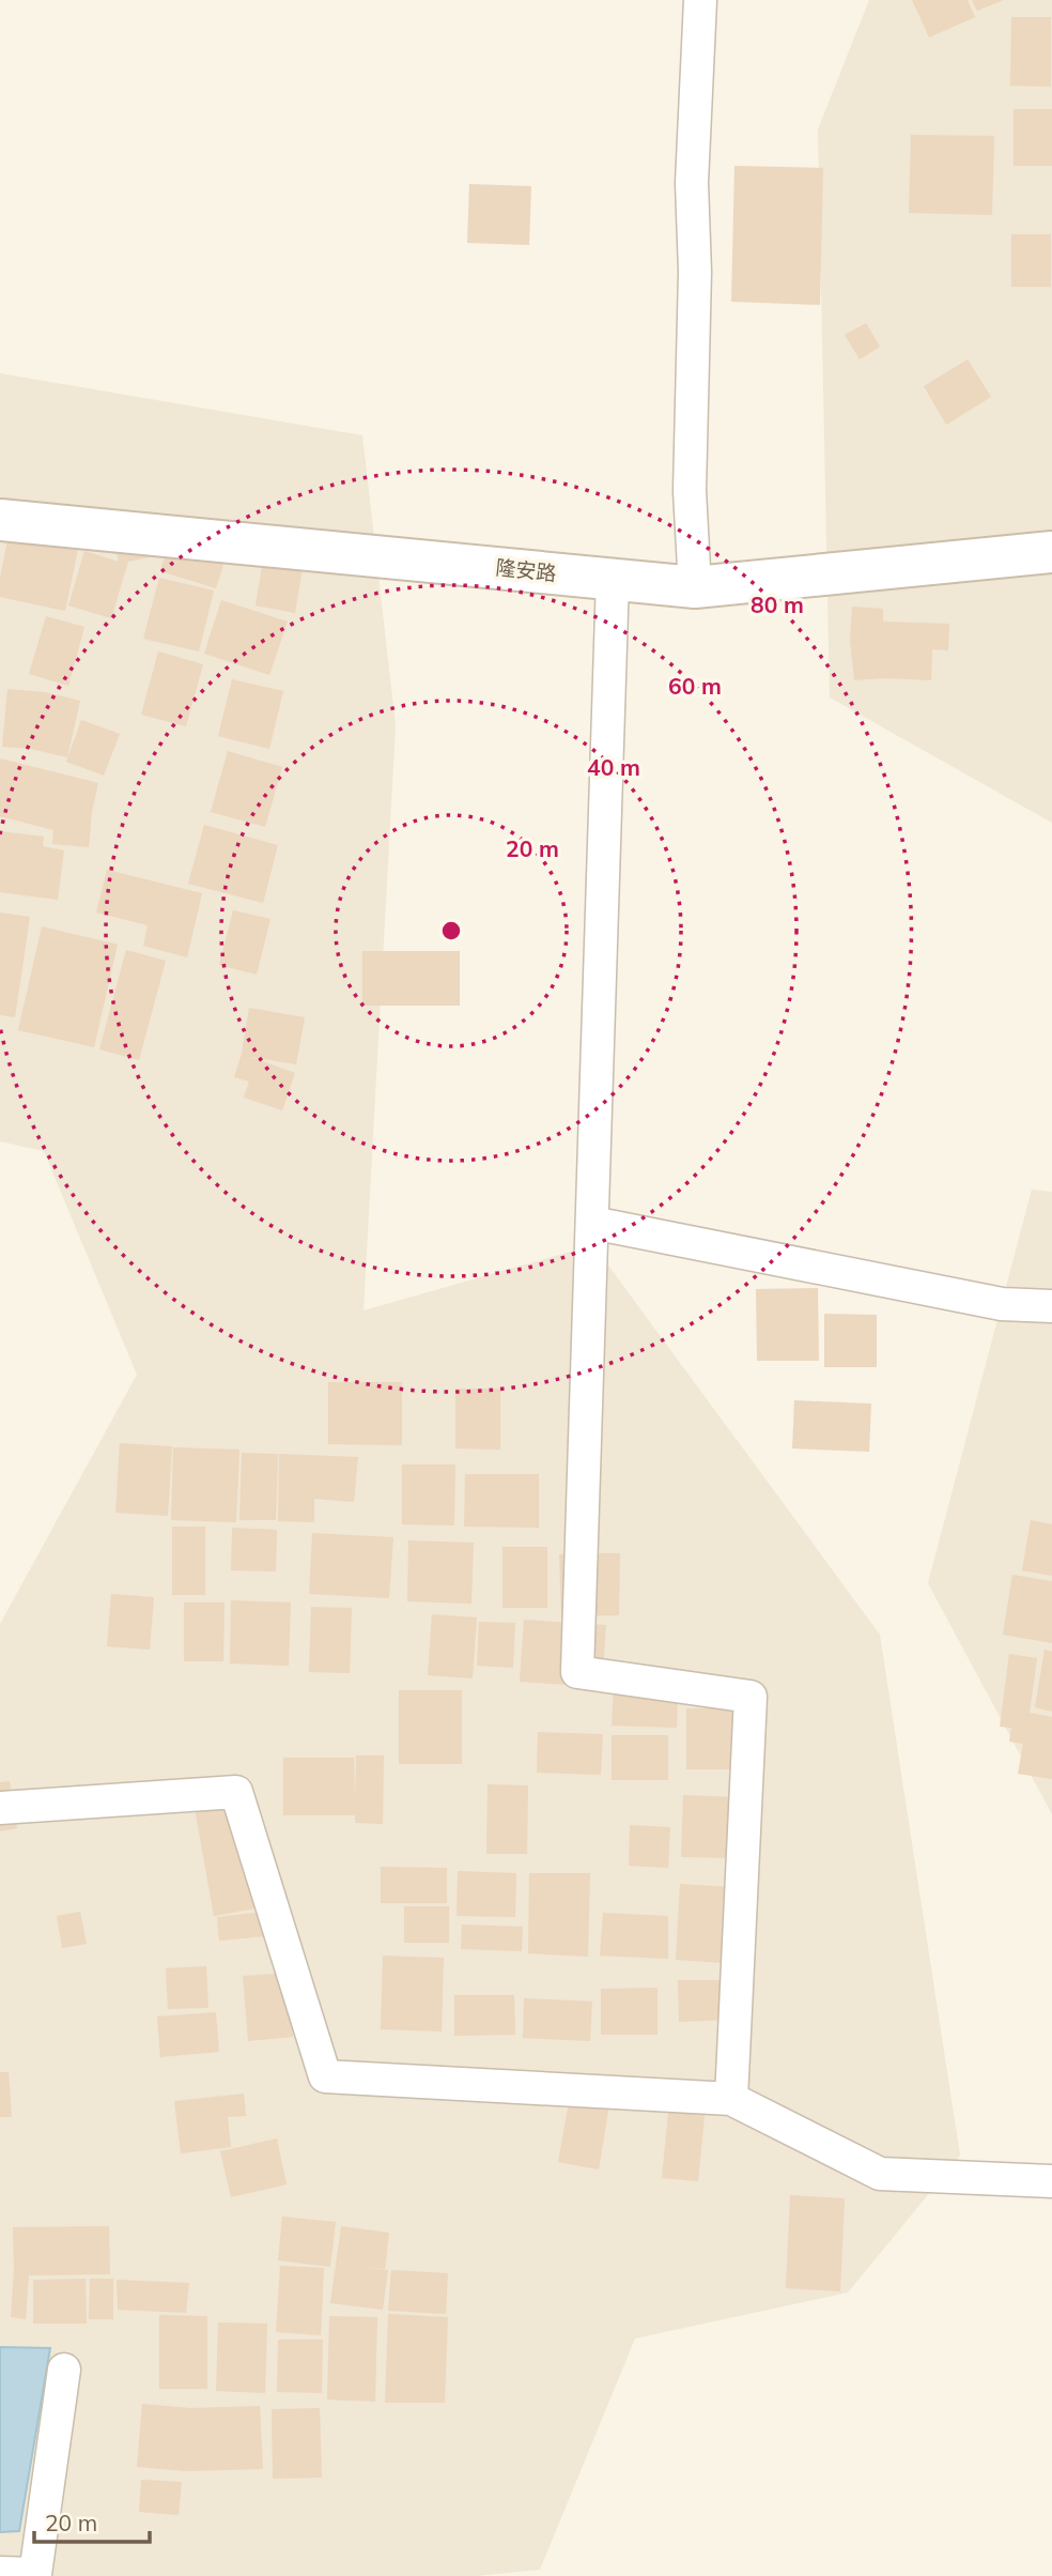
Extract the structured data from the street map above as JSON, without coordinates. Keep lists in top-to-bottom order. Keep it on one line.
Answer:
{"streets":{"street":["隆安路"]},"scale_bar":"20 m","rings":["80 m","60 m","40 m","20 m"]}
